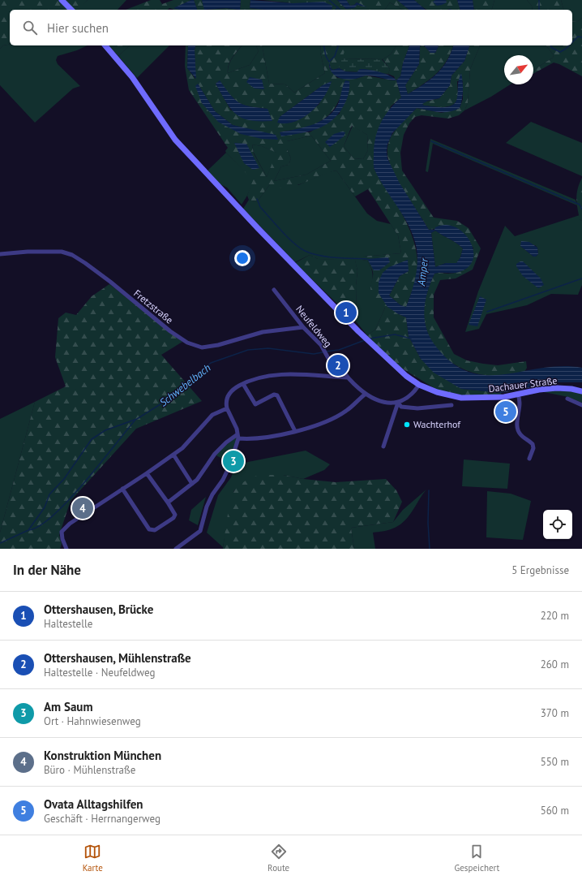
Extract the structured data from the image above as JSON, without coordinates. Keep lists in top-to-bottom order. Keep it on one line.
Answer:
{"streets":{"main road":["Dachauer Straße"],"street":["Fretzstraße","Neufeldweg"]},"crossings":[["Fretzstraße","Neufeldweg"]],"water":["Amper","Schwebelbach"],"places":["Wachterhof"],"north":"top right","page":{"search":"Hier suchen","pins":["1","2","5","3","4"],"heading":["In der Nähe","5 Ergebnisse"],"list":[{"mark":"1","name":"Ottershausen, Brücke","note":"Haltestelle","value":"220 m"},{"mark":"2","name":"Ottershausen, Mühlenstraße","note":"Haltestelle · Neufeldweg","value":"260 m"},{"mark":"3","name":"Am Saum","note":"Ort · Hahnwiesenweg","value":"370 m"},{"mark":"4","name":"Konstruktion München","note":"Büro · Mühlenstraße","value":"550 m"},{"mark":"5","name":"Ovata Alltagshilfen","note":"Geschäft · Herrnangerweg","value":"560 m"}],"nav":["Karte","Route","Gespeichert"]}}
